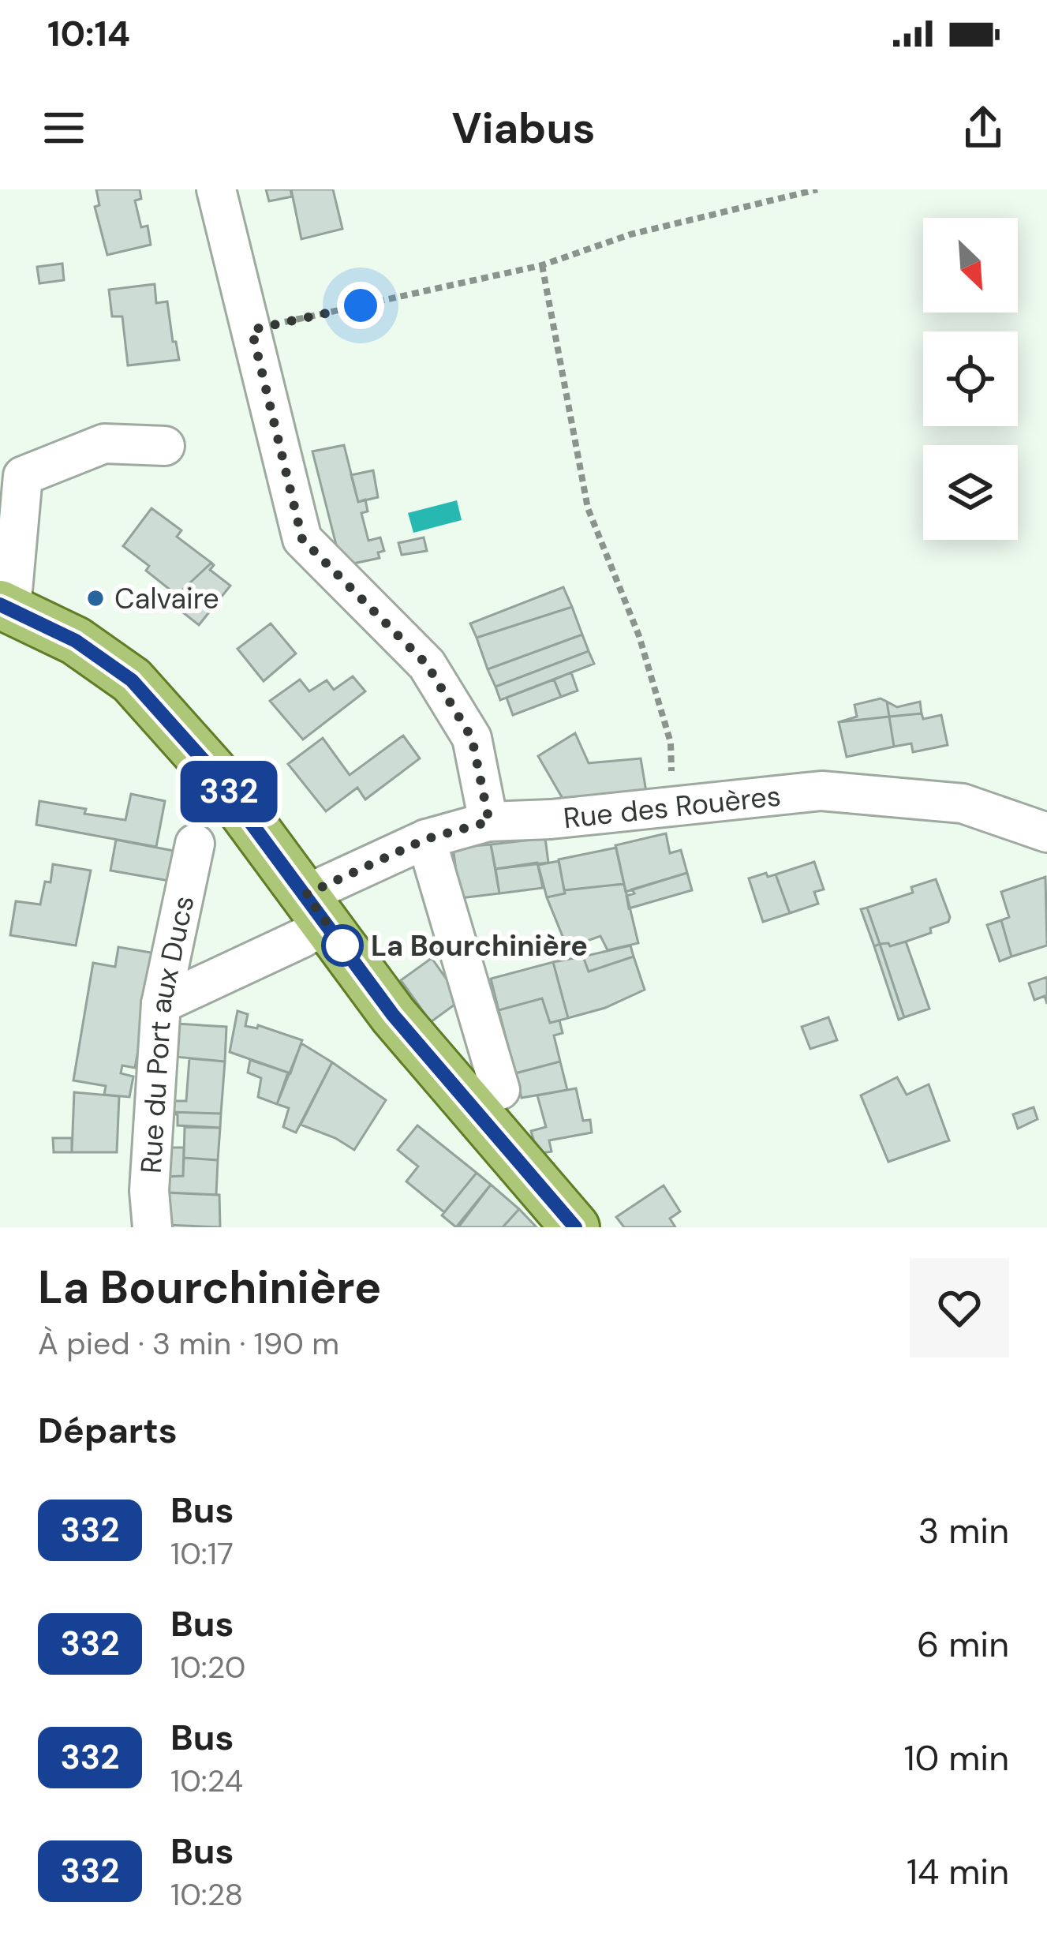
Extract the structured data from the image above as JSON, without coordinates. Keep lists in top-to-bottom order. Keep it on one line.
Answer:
{"streets":{"street":["Rue des Rouères","Rue du Port aux Ducs"]},"crossings":[["Rue des Rouères","Rue du Port aux Ducs"]],"places":["Calvaire","La Bourchinière"],"lines":["bus line 332"],"north":"bottom right","page":{"status":"10:14","header":"Viabus","on_map":"332","heading":[["La Bourchinière","À pied · 3 min · 190 m"],"Départs"],"list":[{"mark":"332","name":"Bus","note":"10:17","value":"3 min"},{"mark":"332","name":"Bus","note":"10:20","value":"6 min"},{"mark":"332","name":"Bus","note":"10:24","value":"10 min"},{"mark":"332","name":"Bus","note":"10:28","value":"14 min"}]}}
